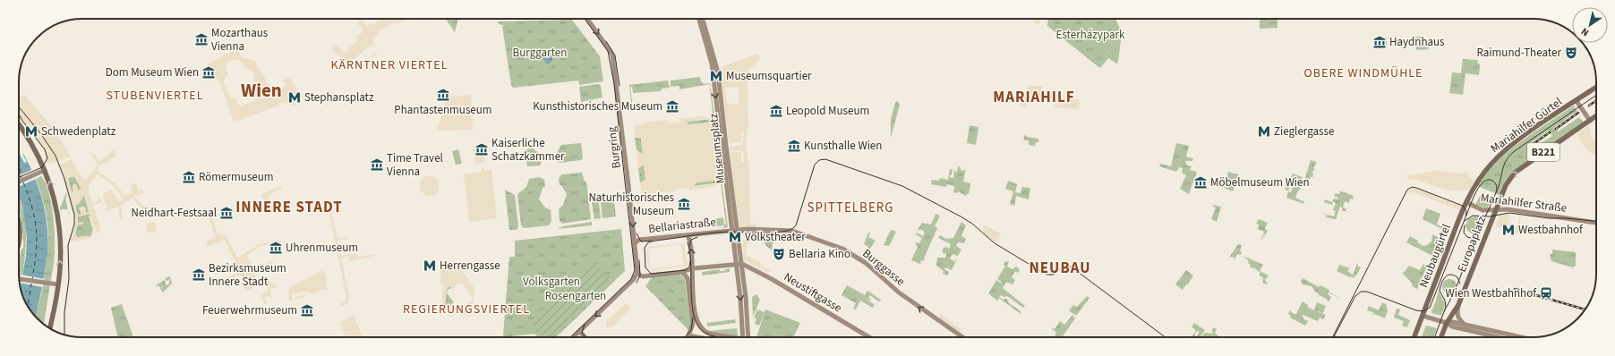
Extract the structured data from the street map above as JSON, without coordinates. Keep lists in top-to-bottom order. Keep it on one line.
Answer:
{"streets":{"main road":["Mariahilfer Gürtel","Burgring","Museumsplatz","B221","Mariahilfer Straße","Bellariastraße","Europaplatz","Neubaugürtel","Burggasse","Neustiftgasse"]},"crossings":[["Mariahilfer Gürtel","B221"],["Mariahilfer Gürtel","Mariahilfer Straße"],["Mariahilfer Gürtel","Neubaugürtel"],["Burgring","Bellariastraße"],["Burgring","Neustiftgasse"],["Museumsplatz","Bellariastraße"],["Museumsplatz","Burggasse"],["B221","Mariahilfer Straße"],["B221","Europaplatz"],["Mariahilfer Straße","Europaplatz"],["Mariahilfer Straße","Neubaugürtel"],["Bellariastraße","Burggasse"]],"one_way":["Burgring","Burggasse"],"districts":["KÄRNTNER VIERTEL","OBERE WINDMÜHLE","Wien","STUBENVIERTEL","MARIAHILF","INNERE STADT","SPITTELBERG","NEUBAU","REGIERUNGSVIERTEL"],"parks":["Esterházypark","Burggarten","Volksgarten","Rosengarten"],"places":{"museum":["Mozarthaus Vienna","Haydnhaus","Dom Museum Wien","Phantastenmuseum","Kunsthistorisches Museum","Leopold Museum","Kunsthalle Wien","Kaiserliche Schatzkammer","Time Travel Vienna","Römermuseum","Möbelmuseum Wien","Naturhistorisches Museum","Neidhart-Festsaal","Uhrenmuseum","Bezirksmuseum Innere Stadt","Feuerwehrmuseum"],"theatre":["Raimund-Theater","Bellaria Kino"],"metro station":["Museumsquartier","Stephansplatz","Schwedenplatz","Zieglergasse","Westbahnhof","Volkstheater","Herrengasse"],"station":["Wien Westbahnhof"]},"north":"bottom left"}
